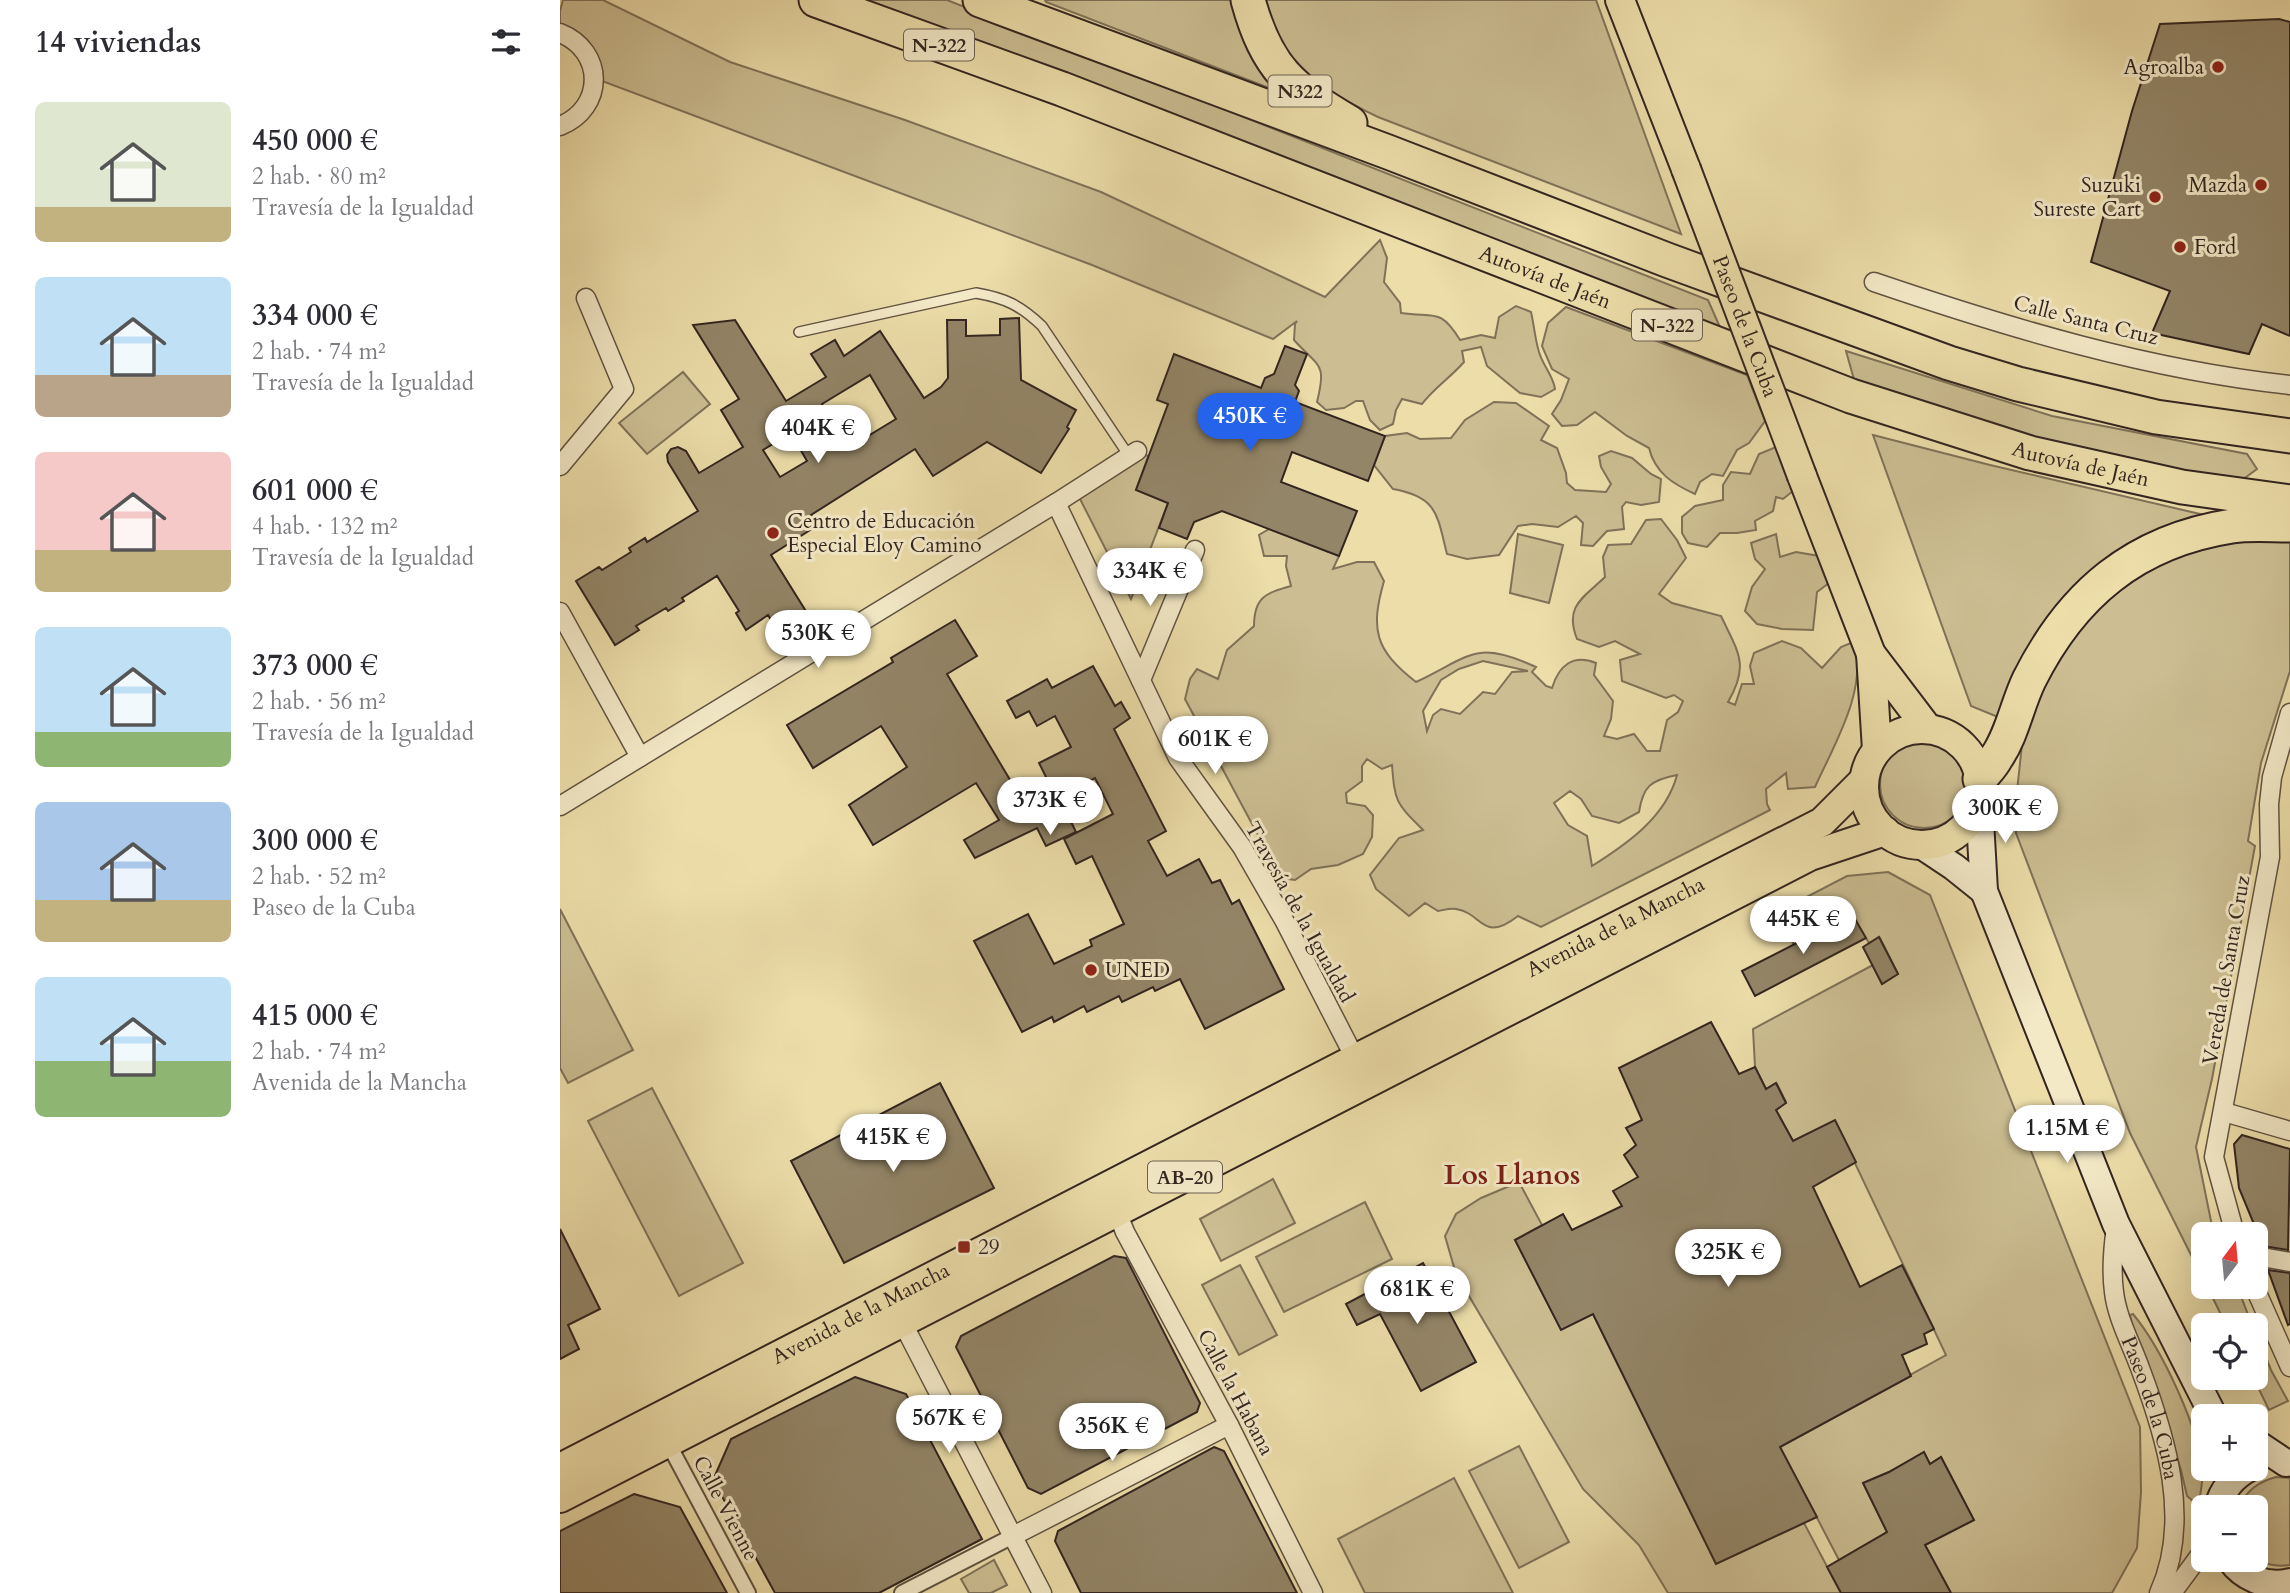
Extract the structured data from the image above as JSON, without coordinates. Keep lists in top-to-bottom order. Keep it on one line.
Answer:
{"streets":{"highway":["N-322","N322","Autovía de Jaén"],"main road":["Paseo de la Cuba","Avenida de la Mancha","AB-20"],"street":["Calle Santa Cruz","Travesía de la Igualdad","Vereda de Santa Cruz","Calle la Habana","Calle Vienne"]},"crossings":[["N-322","N322"],["Paseo de la Cuba","Avenida de la Mancha"],["Travesía de la Igualdad","Avenida de la Mancha"],["Avenida de la Mancha","Calle la Habana"],["Avenida de la Mancha","Calle Vienne"]],"districts":["Los Llanos"],"places":{"other":["Agroalba","Mazda","Suzuki Sureste Cart","Ford","Centro de Educación Especial Eloy Camino","UNED"],"transit":["29"]},"north":"top","page":{"heading":"14 viviendas","list":[{"name":"450 000 €","note":"2 hab. · 80 m² · Travesía de la Igualdad"},{"name":"334 000 €","note":"2 hab. · 74 m² · Travesía de la Igualdad"},{"name":"601 000 €","note":"4 hab. · 132 m² · Travesía de la Igualdad"},{"name":"373 000 €","note":"2 hab. · 56 m² · Travesía de la Igualdad"},{"name":"300 000 €","note":"2 hab. · 52 m² · Paseo de la Cuba"},{"name":"415 000 €","note":"2 hab. · 74 m² · Avenida de la Mancha"}],"price":["450K €","404K €","334K €","530K €","601K €","373K €","300K €","445K €","1.15M €","415K €","325K €","681K €","567K €","356K €"],"map_buttons":["+","−"]}}
